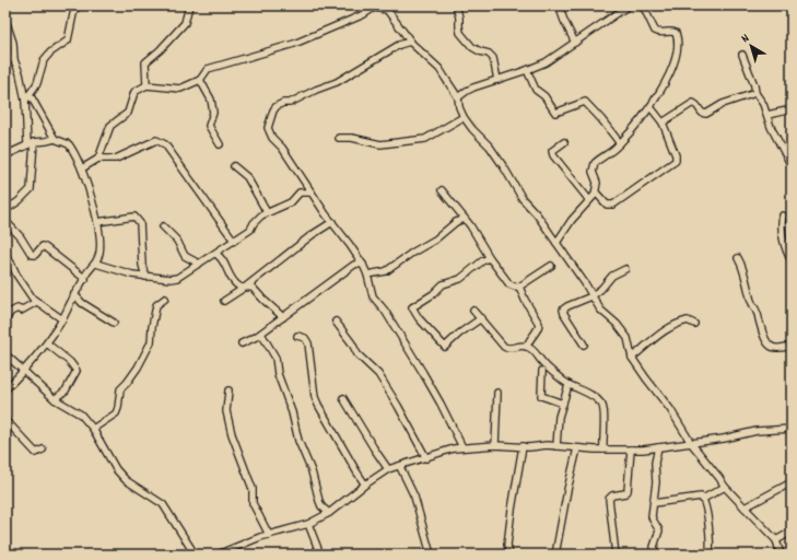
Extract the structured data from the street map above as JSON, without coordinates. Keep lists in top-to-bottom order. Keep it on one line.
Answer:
{"north":"top left"}
